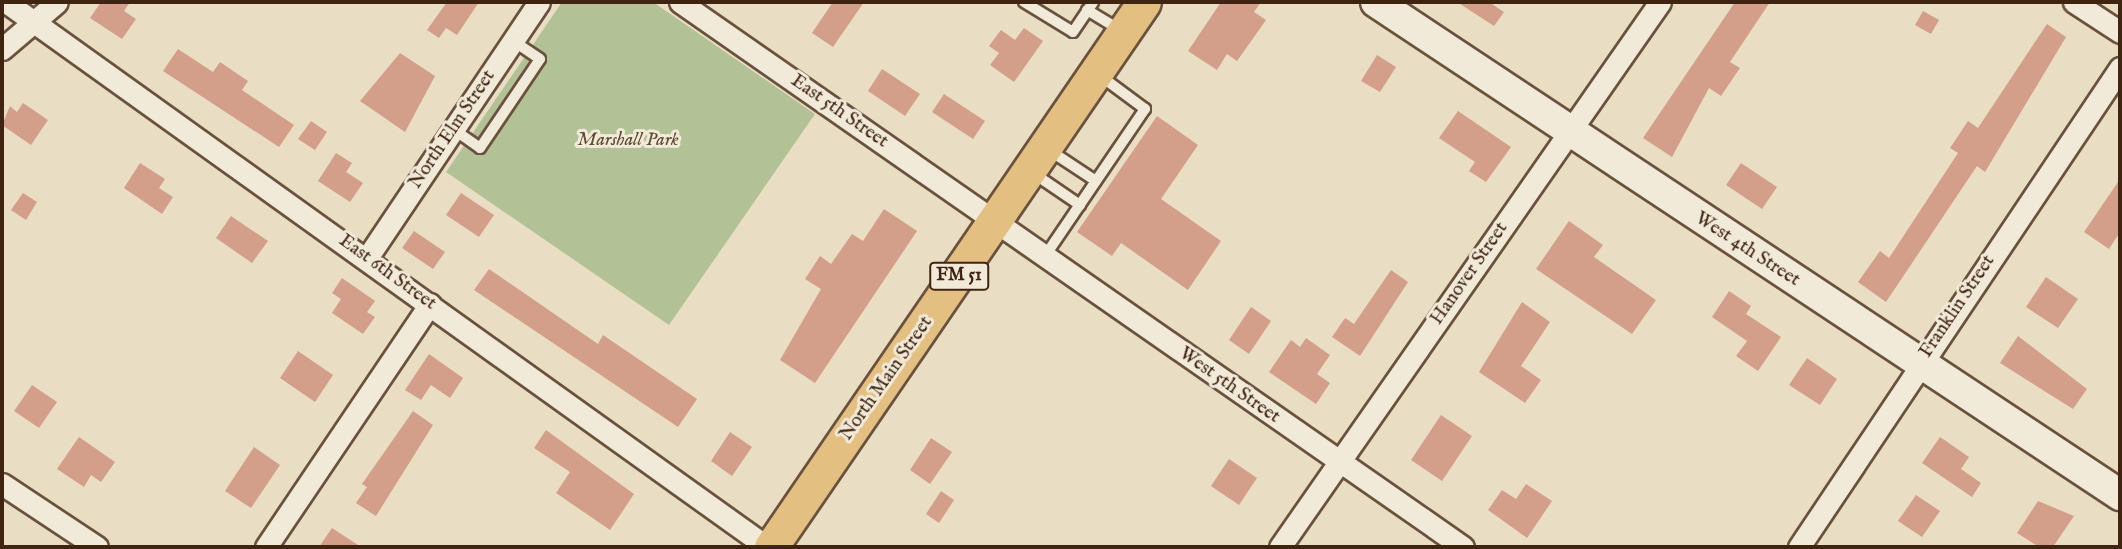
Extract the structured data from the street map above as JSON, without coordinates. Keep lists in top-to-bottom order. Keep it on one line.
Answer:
{"streets":{"main road":["West 4th Street","FM 51","North Main Street"],"street":["East 5th Street","North Elm Street","East 6th Street","Hanover Street","Franklin Street","West 5th Street"]},"crossings":[["East 5th Street","North Main Street"],["East 5th Street","West 5th Street"],["North Elm Street","East 6th Street"],["West 4th Street","Hanover Street"],["West 4th Street","Franklin Street"],["East 6th Street","North Main Street"],["Hanover Street","West 5th Street"],["North Main Street","West 5th Street"]],"parks":["Marshall Park"]}
